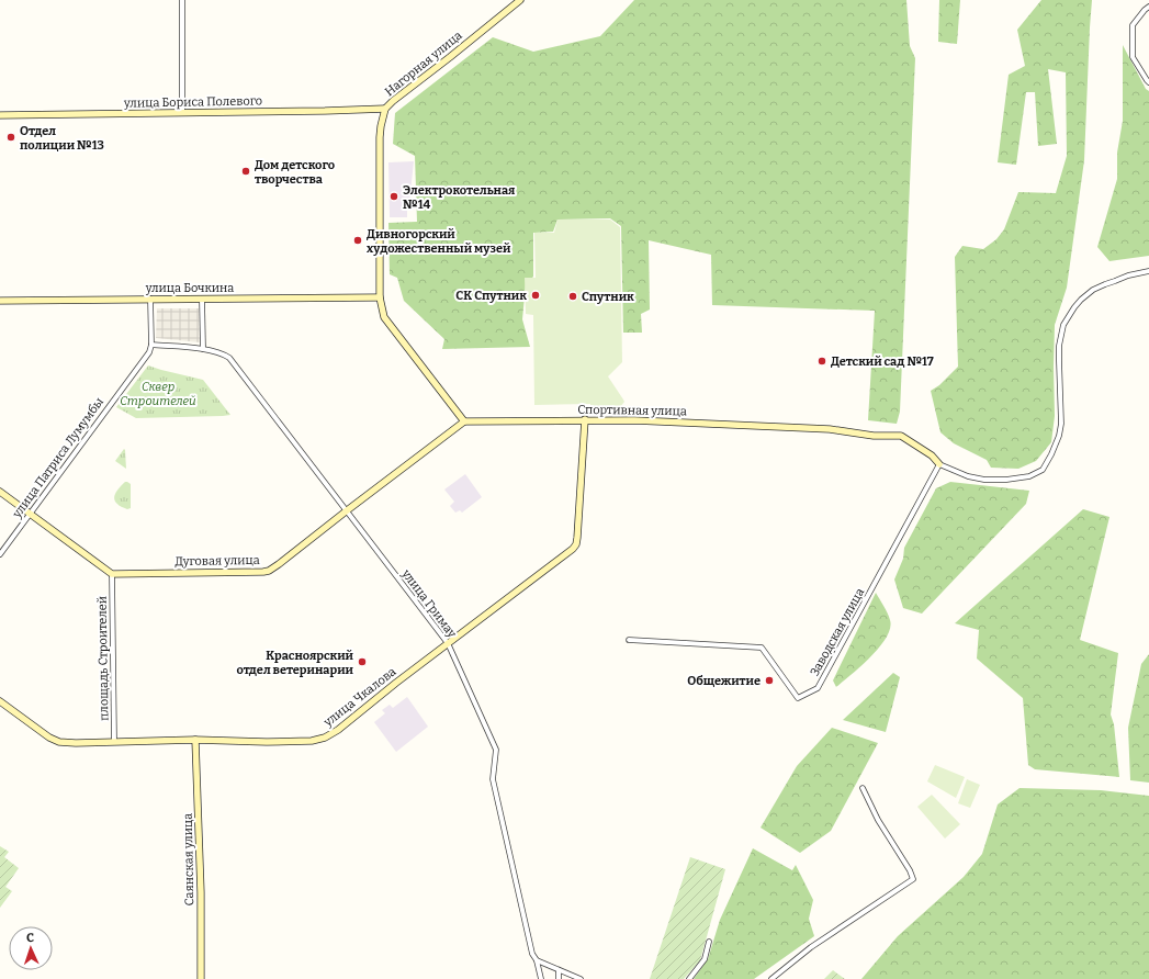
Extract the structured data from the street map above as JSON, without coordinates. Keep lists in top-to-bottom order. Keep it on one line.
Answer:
{"streets":{"main road":["Нагорная улица","улица Бориса Полевого","улица Бочкина","Спортивная улица","Дуговая улица","улица Чкалова","Саянская улица"],"street":["улица Патриса Лумумбы","улица Гримау","Заводская улица","площадь Строителей"]},"crossings":[["Нагорная улица","улица Бориса Полевого"],["Нагорная улица","улица Бочкина"],["Спортивная улица","Дуговая улица"],["Спортивная улица","Заводская улица"],["Спортивная улица","улица Чкалова"],["улица Патриса Лумумбы","улица Гримау"],["Дуговая улица","улица Гримау"],["Дуговая улица","площадь Строителей"],["улица Гримау","улица Чкалова"],["площадь Строителей","улица Чкалова"],["улица Чкалова","Саянская улица"]],"parks":["Сквер Строителей"],"places":["Отдел полиции №13","Дом детского творчества","Электрокотельная №14","Дивногорский художественный музей","СК Спутник","Спутник","Детский сад №17","Красноярский отдел ветеринарии","Общежитие"],"north":"top"}
